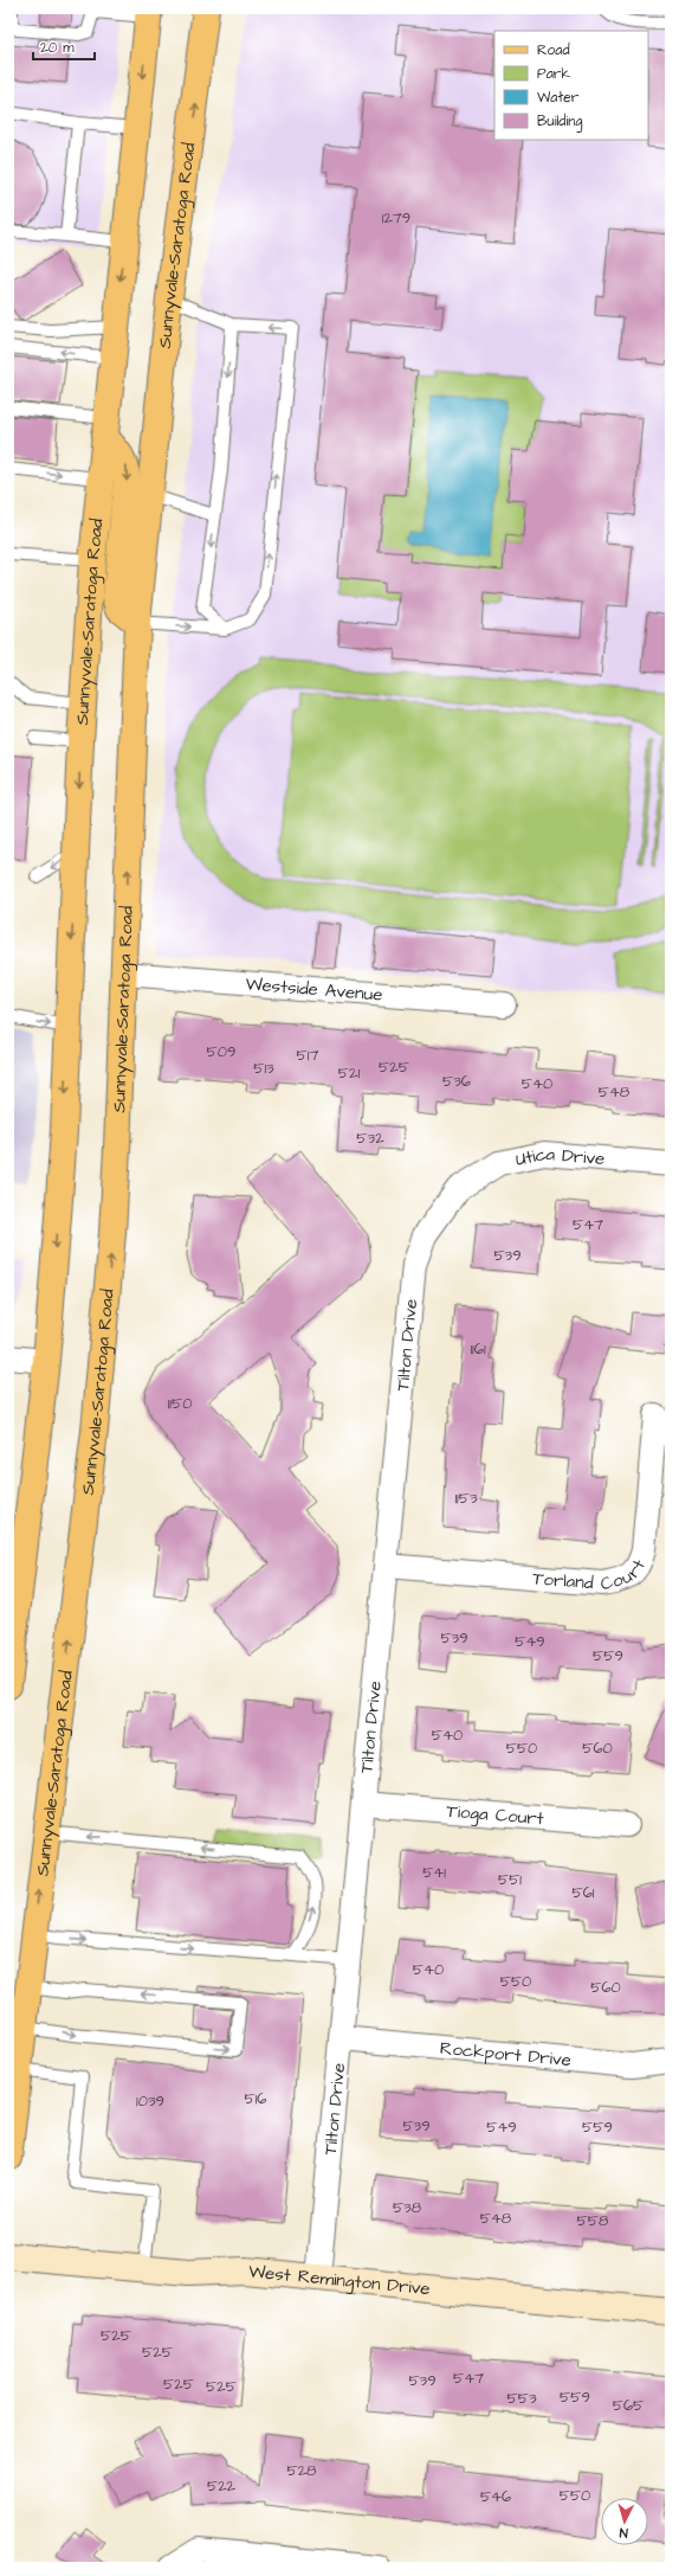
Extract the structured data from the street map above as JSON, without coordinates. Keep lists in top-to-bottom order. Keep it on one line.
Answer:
{"streets":{"main road":["Sunnyvale-Saratoga Road"],"street":["Westside Avenue","Utica Drive","Tilton Drive","Torland Court","Tioga Court","Rockport Drive","West Remington Drive"]},"crossings":[["Sunnyvale-Saratoga Road","Westside Avenue"],["Utica Drive","Tilton Drive"],["Tilton Drive","Torland Court"],["Tilton Drive","Tioga Court"],["Tilton Drive","Rockport Drive"],["Tilton Drive","West Remington Drive"]],"house_numbers":["1279","509","517","525","513","521","536","540","548","532","547","539","1161","1150","1153","539","549","559","540","550","560","541","551","561","540","550","560","516","1039","539","549","559","538","548","558","525","525","547","539","525","525","559","553","565","528","522","550","546"],"legend":["Road","Park","Water","Building"],"scale_bar":"20 m","north":"bottom"}
